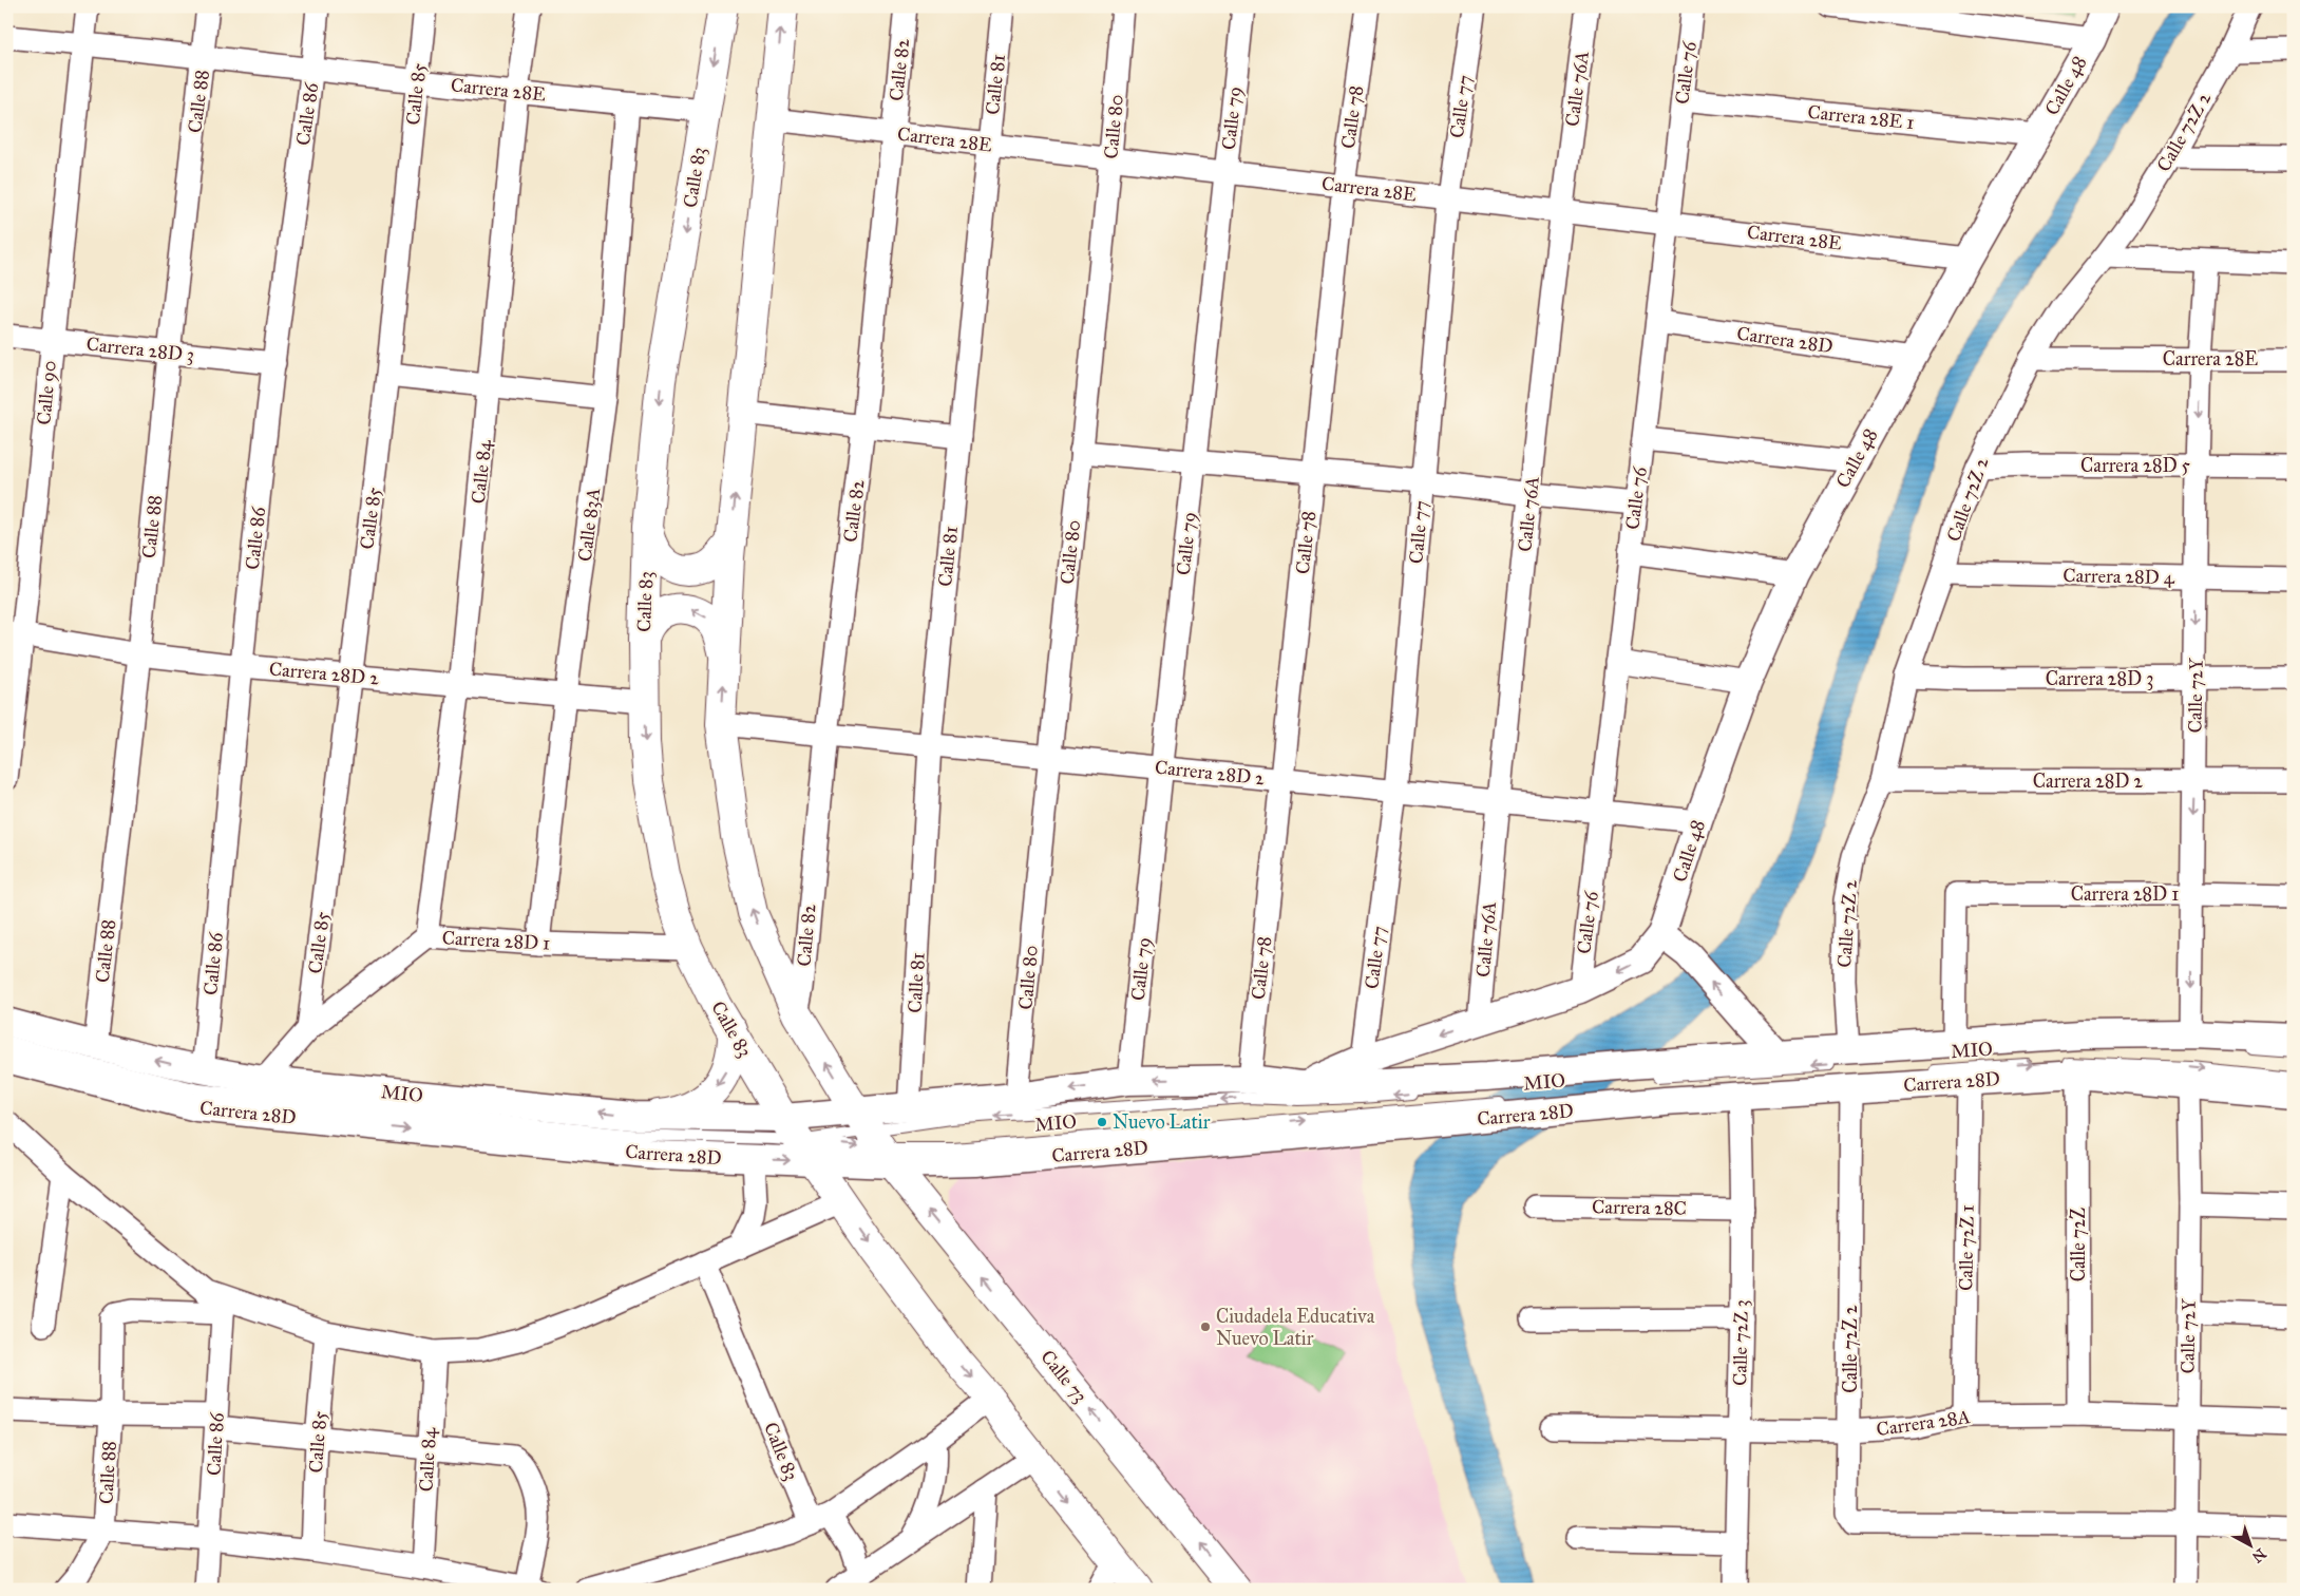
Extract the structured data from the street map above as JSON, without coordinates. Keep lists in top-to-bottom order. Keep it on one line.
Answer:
{"streets":{"main road":["Calle 83","Calle 73"],"street":["Calle 82","Calle 76","Calle 81","Calle 48","Calle 76A","Carrera 28E","Calle 85","Calle 88","Calle 77","Calle 86","Calle 78","Carrera 28E 1","Calle 79","Calle 80","Calle 72Z 2","Carrera 28D","Carrera 28D 3","Calle 90","Carrera 28D 5","Calle 84","Calle 83A","Carrera 28D 4","Carrera 28D 2","Calle 72Y","Carrera 28D 1","Carrera 28C","Calle 72Z","Calle 72Z 1","Calle 72Z 3","Carrera 28A"],"lane":["MIO"]},"crossings":[["Calle 82","Carrera 28E"],["Calle 82","Carrera 28D 2"],["Calle 76","Carrera 28E"],["Calle 76","Carrera 28E 1"],["Calle 76","Carrera 28D"],["Calle 76","Carrera 28D 2"],["Calle 81","Carrera 28E"],["Calle 81","Carrera 28D"],["Calle 81","Carrera 28D 2"],["Calle 48","Carrera 28E"],["Calle 48","Carrera 28E 1"],["Calle 48","Carrera 28D"],["Calle 48","Carrera 28D 2"],["Calle 76A","Carrera 28E"],["Calle 76A","Carrera 28D 2"],["Carrera 28E","Calle 85"],["Carrera 28E","Calle 88"],["Carrera 28E","Calle 77"],["Carrera 28E","Calle 86"],["Carrera 28E","Calle 78"],["Carrera 28E","Calle 79"],["Carrera 28E","Calle 80"],["Carrera 28E","Calle 72Z 2"],["Carrera 28E","Calle 83"],["Carrera 28E","Calle 90"],["Carrera 28E","Calle 84"],["Carrera 28E","Calle 83A"],["Carrera 28E","Calle 72Y"],["Calle 85","Carrera 28D 2"],["Calle 85","Carrera 28D 1"],["Calle 88","Calle 86"],["Calle 88","Carrera 28D"],["Calle 88","Carrera 28D 3"],["Calle 88","Carrera 28D 2"],["Calle 77","Carrera 28D 2"],["Calle 86","Carrera 28D"],["Calle 86","Carrera 28D 3"],["Calle 86","Carrera 28D 2"],["Calle 78","Carrera 28D"],["Calle 78","Carrera 28D 2"],["Calle 79","Carrera 28D"],["Calle 79","Carrera 28D 2"],["Calle 80","Carrera 28D"],["Calle 80","Carrera 28D 2"],["Calle 72Z 2","Carrera 28D"],["Calle 72Z 2","Carrera 28D 3"],["Calle 72Z 2","Carrera 28D 5"],["Calle 72Z 2","Carrera 28D 4"],["Calle 72Z 2","Carrera 28D 2"],["Calle 72Z 2","Calle 72Y"],["Calle 72Z 2","Carrera 28A"],["Calle 83","Carrera 28D"],["Calle 83","Carrera 28D 2"],["Calle 83","Carrera 28D 1"],["Calle 83","MIO"],["Carrera 28D","Calle 72Y"],["Carrera 28D","Carrera 28D 1"],["Carrera 28D","MIO"],["Carrera 28D","Calle 72Z"],["Carrera 28D","Calle 72Z 1"],["Carrera 28D","Calle 72Z 3"],["Carrera 28D","Calle 73"],["Carrera 28D 3","Calle 90"],["Carrera 28D 3","Calle 72Y"],["Calle 90","Carrera 28D 2"],["Carrera 28D 5","Calle 72Y"],["Calle 84","Carrera 28D 2"],["Calle 84","Carrera 28D 1"],["Calle 83A","Carrera 28D 2"],["Calle 83A","Carrera 28D 1"],["Carrera 28D 4","Calle 72Y"],["Carrera 28D 2","Calle 72Y"],["Calle 72Y","Carrera 28D 1"],["Calle 72Y","Carrera 28A"],["MIO","Calle 73"],["Carrera 28C","Calle 72Z 3"],["Calle 72Z","Carrera 28A"],["Calle 72Z 1","Carrera 28A"],["Calle 72Z 3","Carrera 28A"]],"one_way":["Calle 72Y"],"places":["Nuevo Latir","Ciudadela Educativa Nuevo Latir"],"north":"bottom right"}
